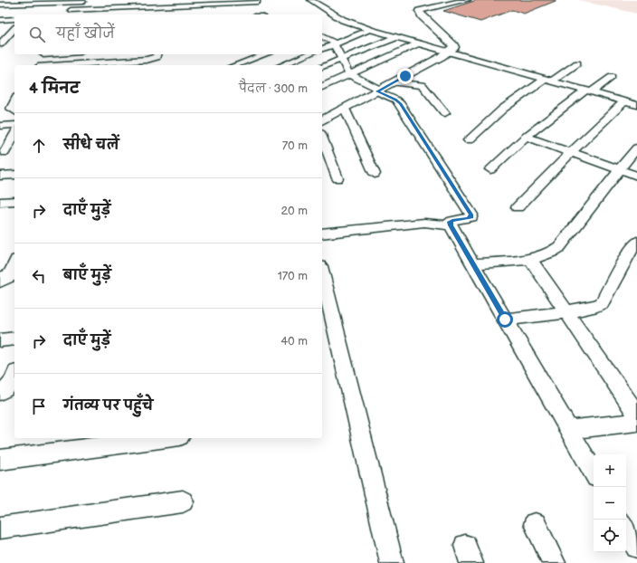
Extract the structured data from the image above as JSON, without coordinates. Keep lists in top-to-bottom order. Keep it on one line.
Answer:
{"page":{"search":"यहाँ खोजें","heading":["4 मिनट","पैदल · 300 m"],"list":[["सीधे चलें","70 m"],["दाएँ मुड़ें","20 m"],["बाएँ मुड़ें","170 m"],["दाएँ मुड़ें","40 m"],"गंतव्य पर पहुँचे"],"map_buttons":["+","−"]}}
